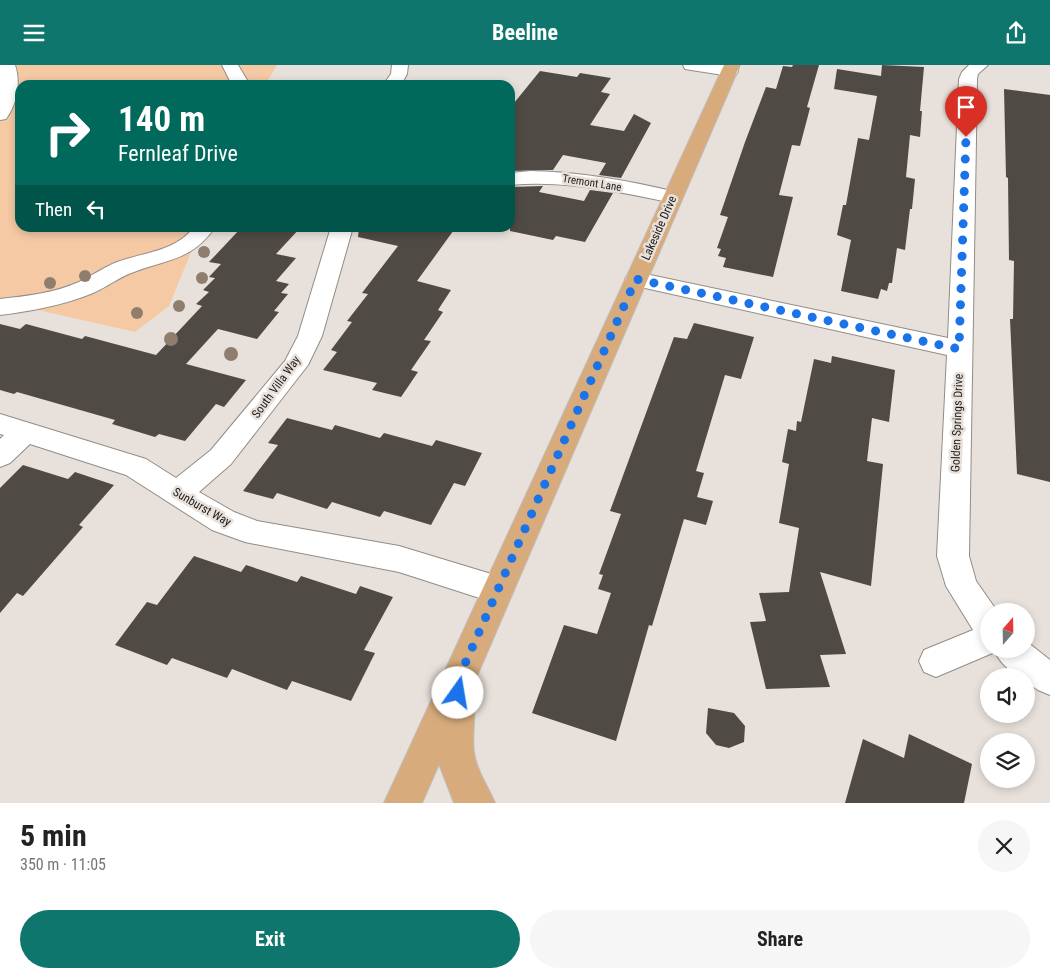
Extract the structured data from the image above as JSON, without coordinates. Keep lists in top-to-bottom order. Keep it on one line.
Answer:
{"streets":{"main road":["Lakeside Drive"],"street":["Tremont Lane","South Villa Way","Golden Springs Drive","Sunburst Way"]},"crossings":[["Tremont Lane","Lakeside Drive"],["Lakeside Drive","Sunburst Way"],["South Villa Way","Sunburst Way"]],"north":"top","page":{"header":"Beeline","turn":["140 m","Fernleaf Drive"],"then":"Then","heading":["5 min","350 m · 11:05"],"buttons":["Exit","Share"]}}
